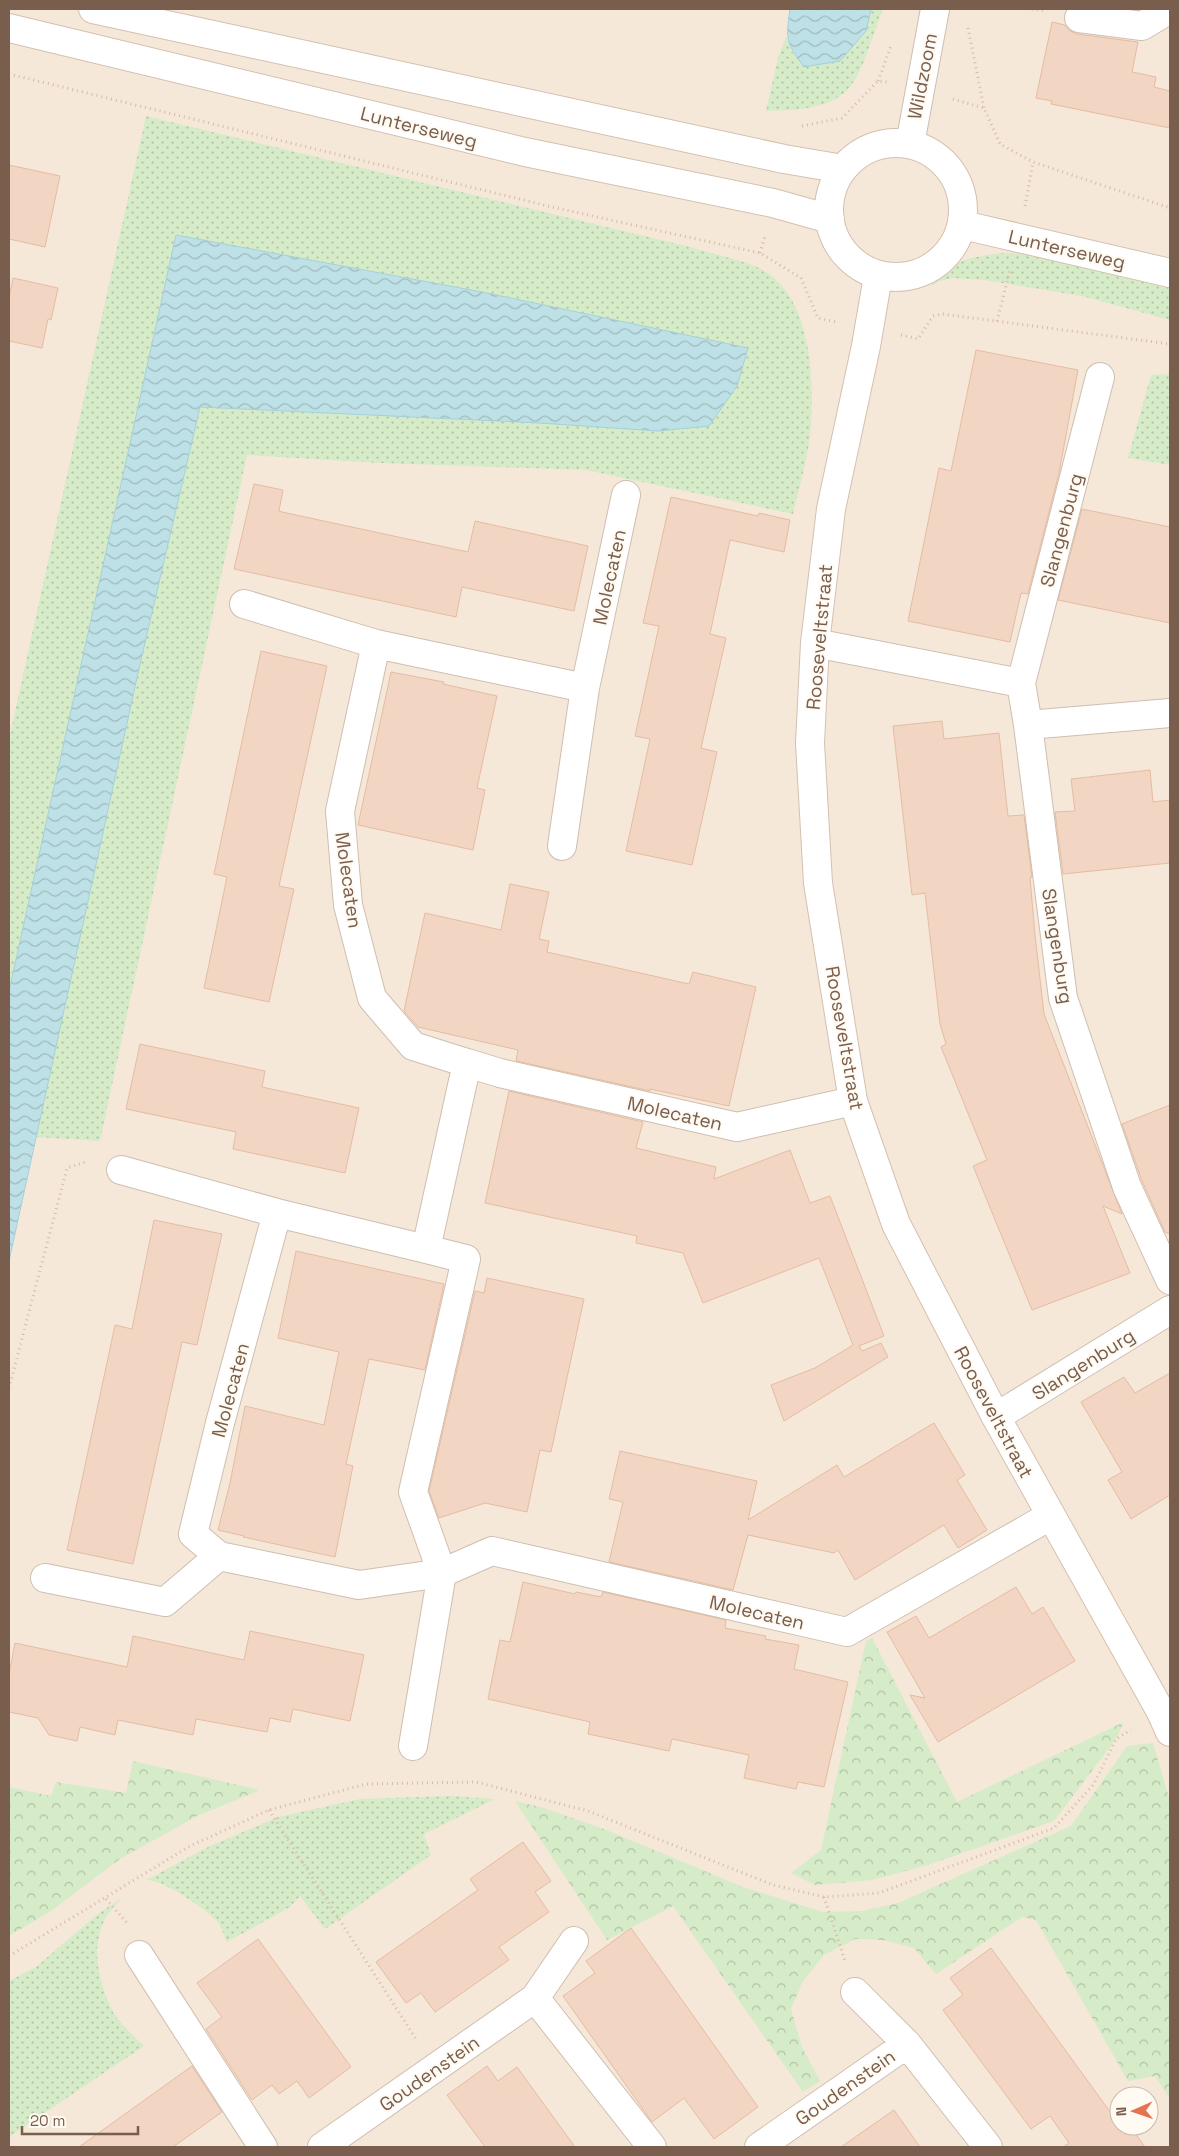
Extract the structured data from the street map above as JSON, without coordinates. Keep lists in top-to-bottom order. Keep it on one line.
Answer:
{"streets":{"street":["Wildzoom","Lunterseweg","Slangenburg","Molecaten","Rooseveltstraat","Goudenstein"]},"crossings":[["Wildzoom","Lunterseweg"],["Wildzoom","Rooseveltstraat"],["Lunterseweg","Rooseveltstraat"],["Slangenburg","Rooseveltstraat"],["Molecaten","Rooseveltstraat"]],"scale_bar":"20 m","north":"left"}
